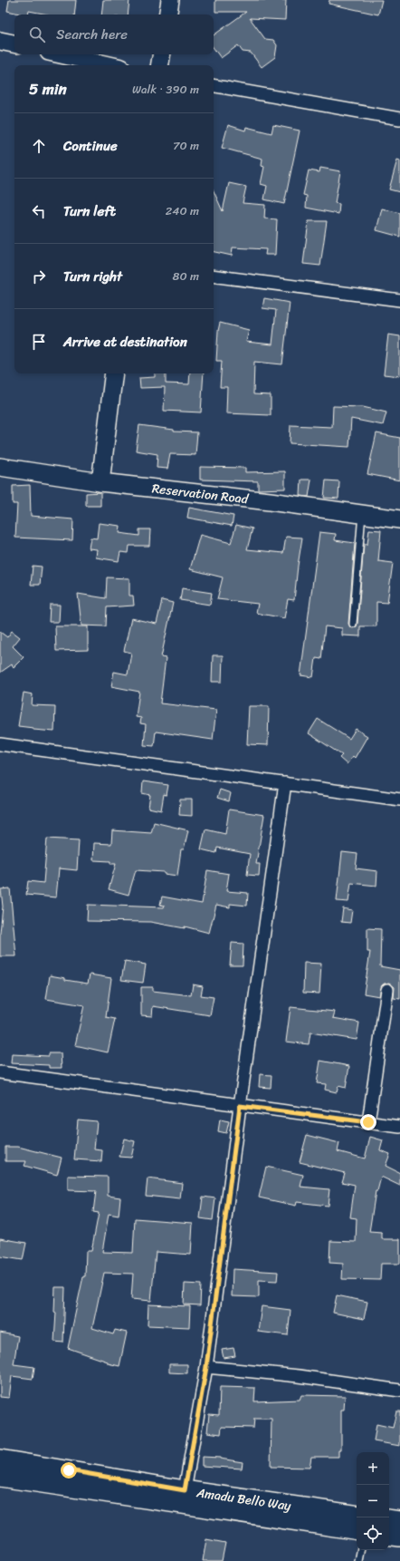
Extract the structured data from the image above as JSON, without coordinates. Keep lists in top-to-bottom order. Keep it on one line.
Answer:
{"streets":{"main road":["Amadu Bello Way"],"street":["Reservation Road"]},"page":{"search":"Search here","heading":["5 min","Walk · 390 m"],"list":[["Continue","70 m"],["Turn left","240 m"],["Turn right","80 m"],"Arrive at destination"],"map_buttons":["+","−"]}}
